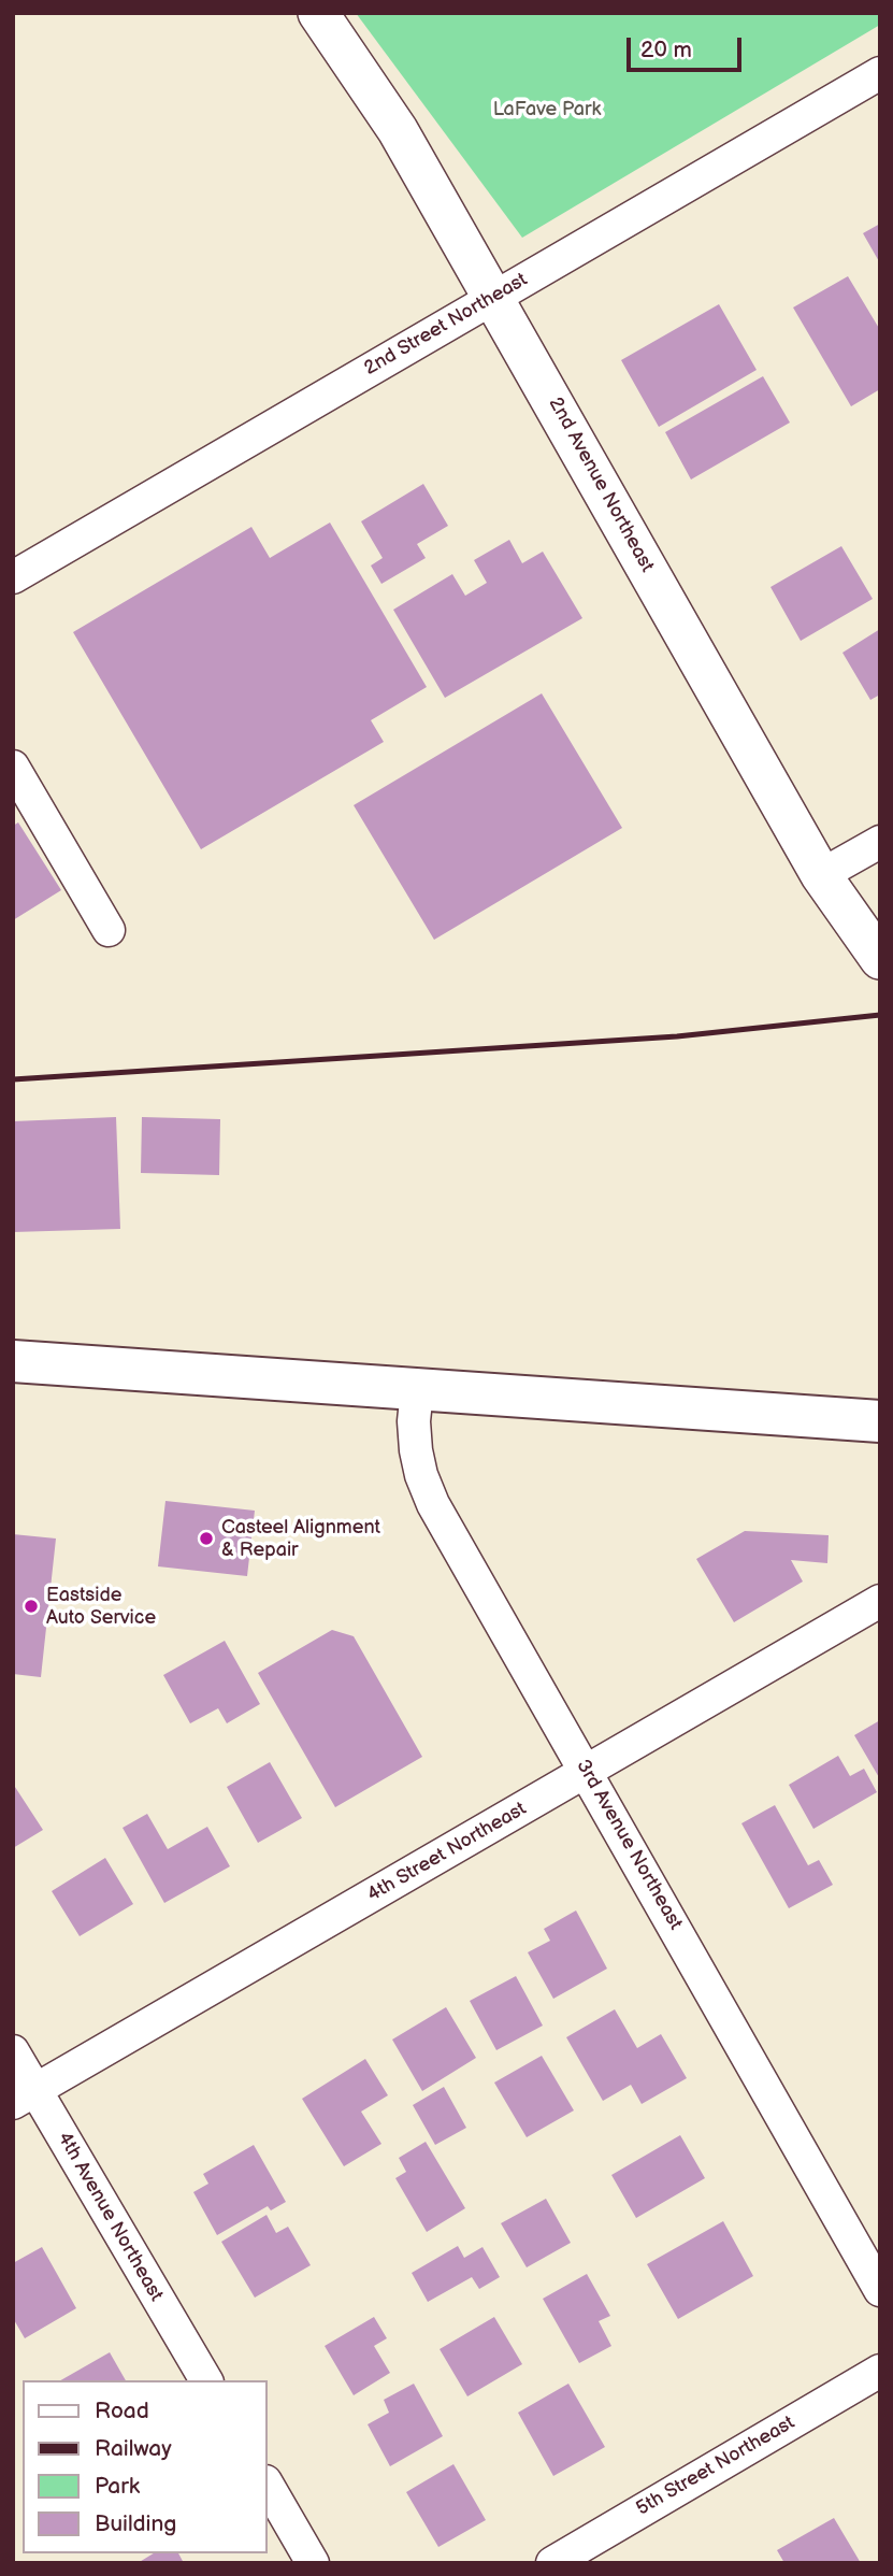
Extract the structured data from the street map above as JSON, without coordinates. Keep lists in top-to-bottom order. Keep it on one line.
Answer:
{"streets":{"street":["2nd Street Northeast","2nd Avenue Northeast","3rd Avenue Northeast","4th Street Northeast","4th Avenue Northeast","5th Street Northeast"]},"crossings":[["2nd Street Northeast","2nd Avenue Northeast"],["3rd Avenue Northeast","4th Street Northeast"],["4th Street Northeast","4th Avenue Northeast"]],"parks":["LaFave Park"],"places":["Casteel Alignment & Repair","Eastside Auto Service"],"legend":["Road","Railway","Park","Building"],"scale_bar":"20 m"}
